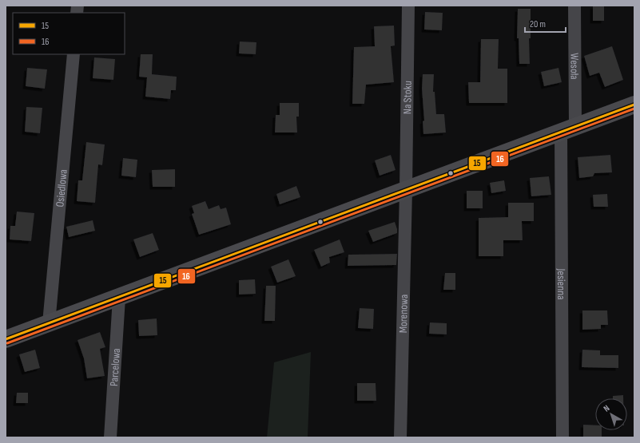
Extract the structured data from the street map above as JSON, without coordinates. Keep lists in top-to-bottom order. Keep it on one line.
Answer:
{"streets":{"street":["Wesoła","Na Stoku","Osiedlowa","Jesienna","Morenowa","Parcelowa"]},"crossings":[["Wesoła","Jesienna"],["Na Stoku","Morenowa"]],"lines":["transit line 15","transit line 16"],"legend":["15","16"],"scale_bar":"20 m","north":"top left"}
